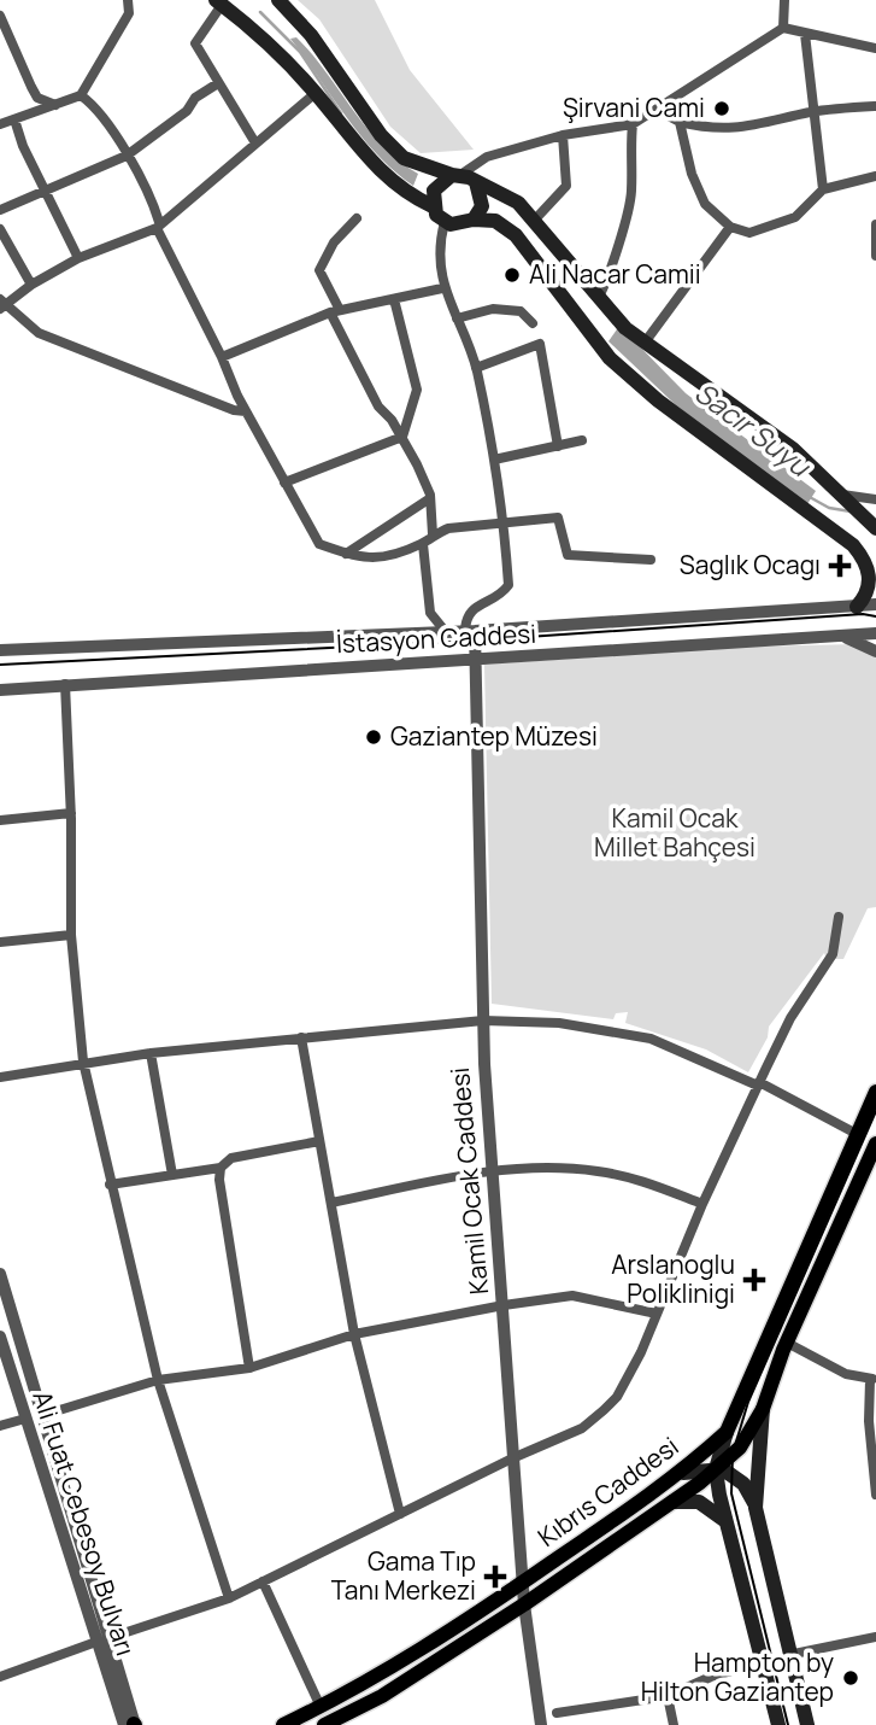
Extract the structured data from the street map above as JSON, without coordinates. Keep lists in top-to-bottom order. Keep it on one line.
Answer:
{"streets":{"main road":["Kıbrıs Caddesi"],"street":["İstasyon Caddesi","Kamil Ocak Caddesi","Ali Fuat Cebesoy Bulvarı"]},"crossings":[["İstasyon Caddesi","Kamil Ocak Caddesi"],["Kamil Ocak Caddesi","Kıbrıs Caddesi"]],"water":["Sacır Suyu"],"parks":["Kamil Ocak Millet Bahçesi"],"places":{"other":["Şirvani Cami","Ali Nacar Camii","Gaziantep Müzesi","Hampton by Hilton Gaziantep"],"health":["Saglık Ocagı","Arslanoglu Poliklinigi","Gama Tıp Tanı Merkezi"]}}
